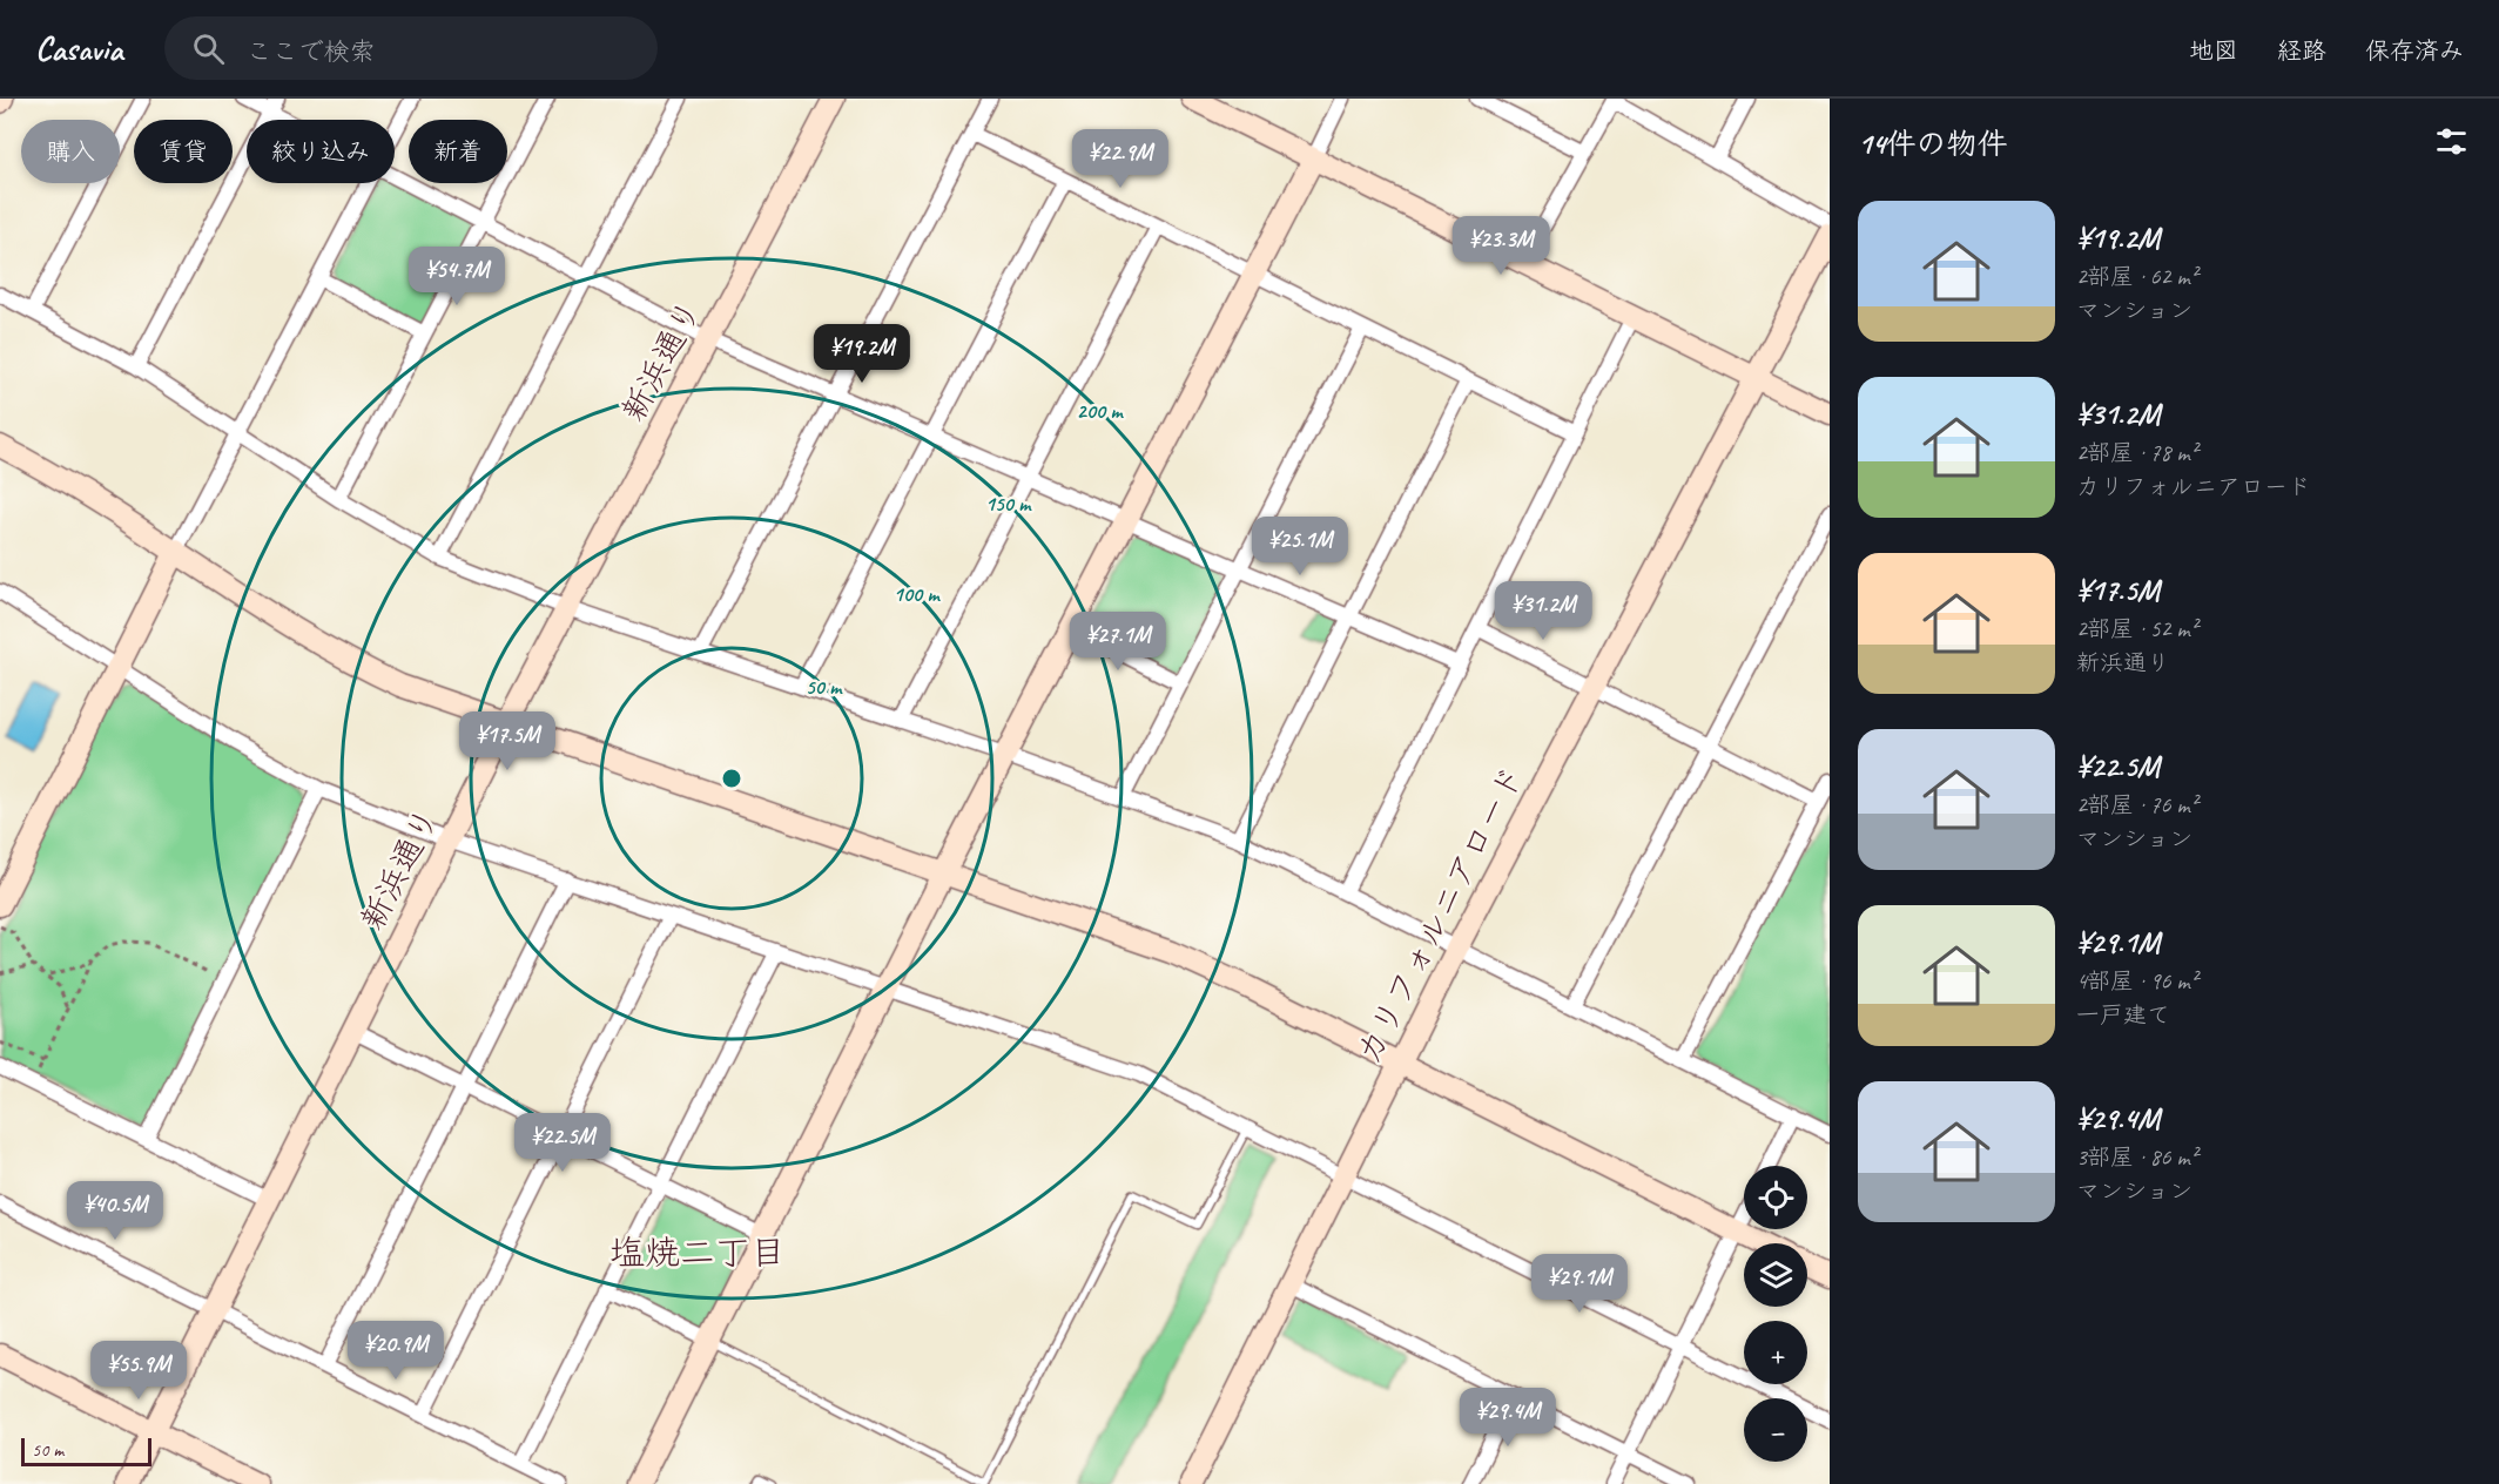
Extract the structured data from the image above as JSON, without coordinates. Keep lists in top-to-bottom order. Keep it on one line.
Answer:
{"streets":{"street":["新浜通り","カリフォルニアロード"]},"districts":["塩焼二丁目"],"scale_bar":"50 m","page":{"header":"Casavia","search":"ここで検索","nav":["地図","経路","保存済み"],"heading":"14件の物件","chip":["購入","賃貸","絞り込み","新着"],"price":["¥22.9M","¥23.3M","¥54.7M","¥19.2M","¥25.1M","¥31.2M","¥27.1M","¥17.5M","¥22.5M","¥40.5M","¥29.1M","¥20.9M","¥55.9M","¥29.4M"],"list":[{"name":"¥19.2M","note":"2部屋 · 62 m² · マンション"},{"name":"¥31.2M","note":"2部屋 · 78 m² · カリフォルニアロード"},{"name":"¥17.5M","note":"2部屋 · 52 m² · 新浜通り"},{"name":"¥22.5M","note":"2部屋 · 76 m² · マンション"},{"name":"¥29.1M","note":"4部屋 · 96 m² · 一戸建て"},{"name":"¥29.4M","note":"3部屋 · 86 m² · マンション"}],"map_buttons":["+","−"],"scale":"50 m"},"rings":["200 m","150 m","100 m","50 m"]}
